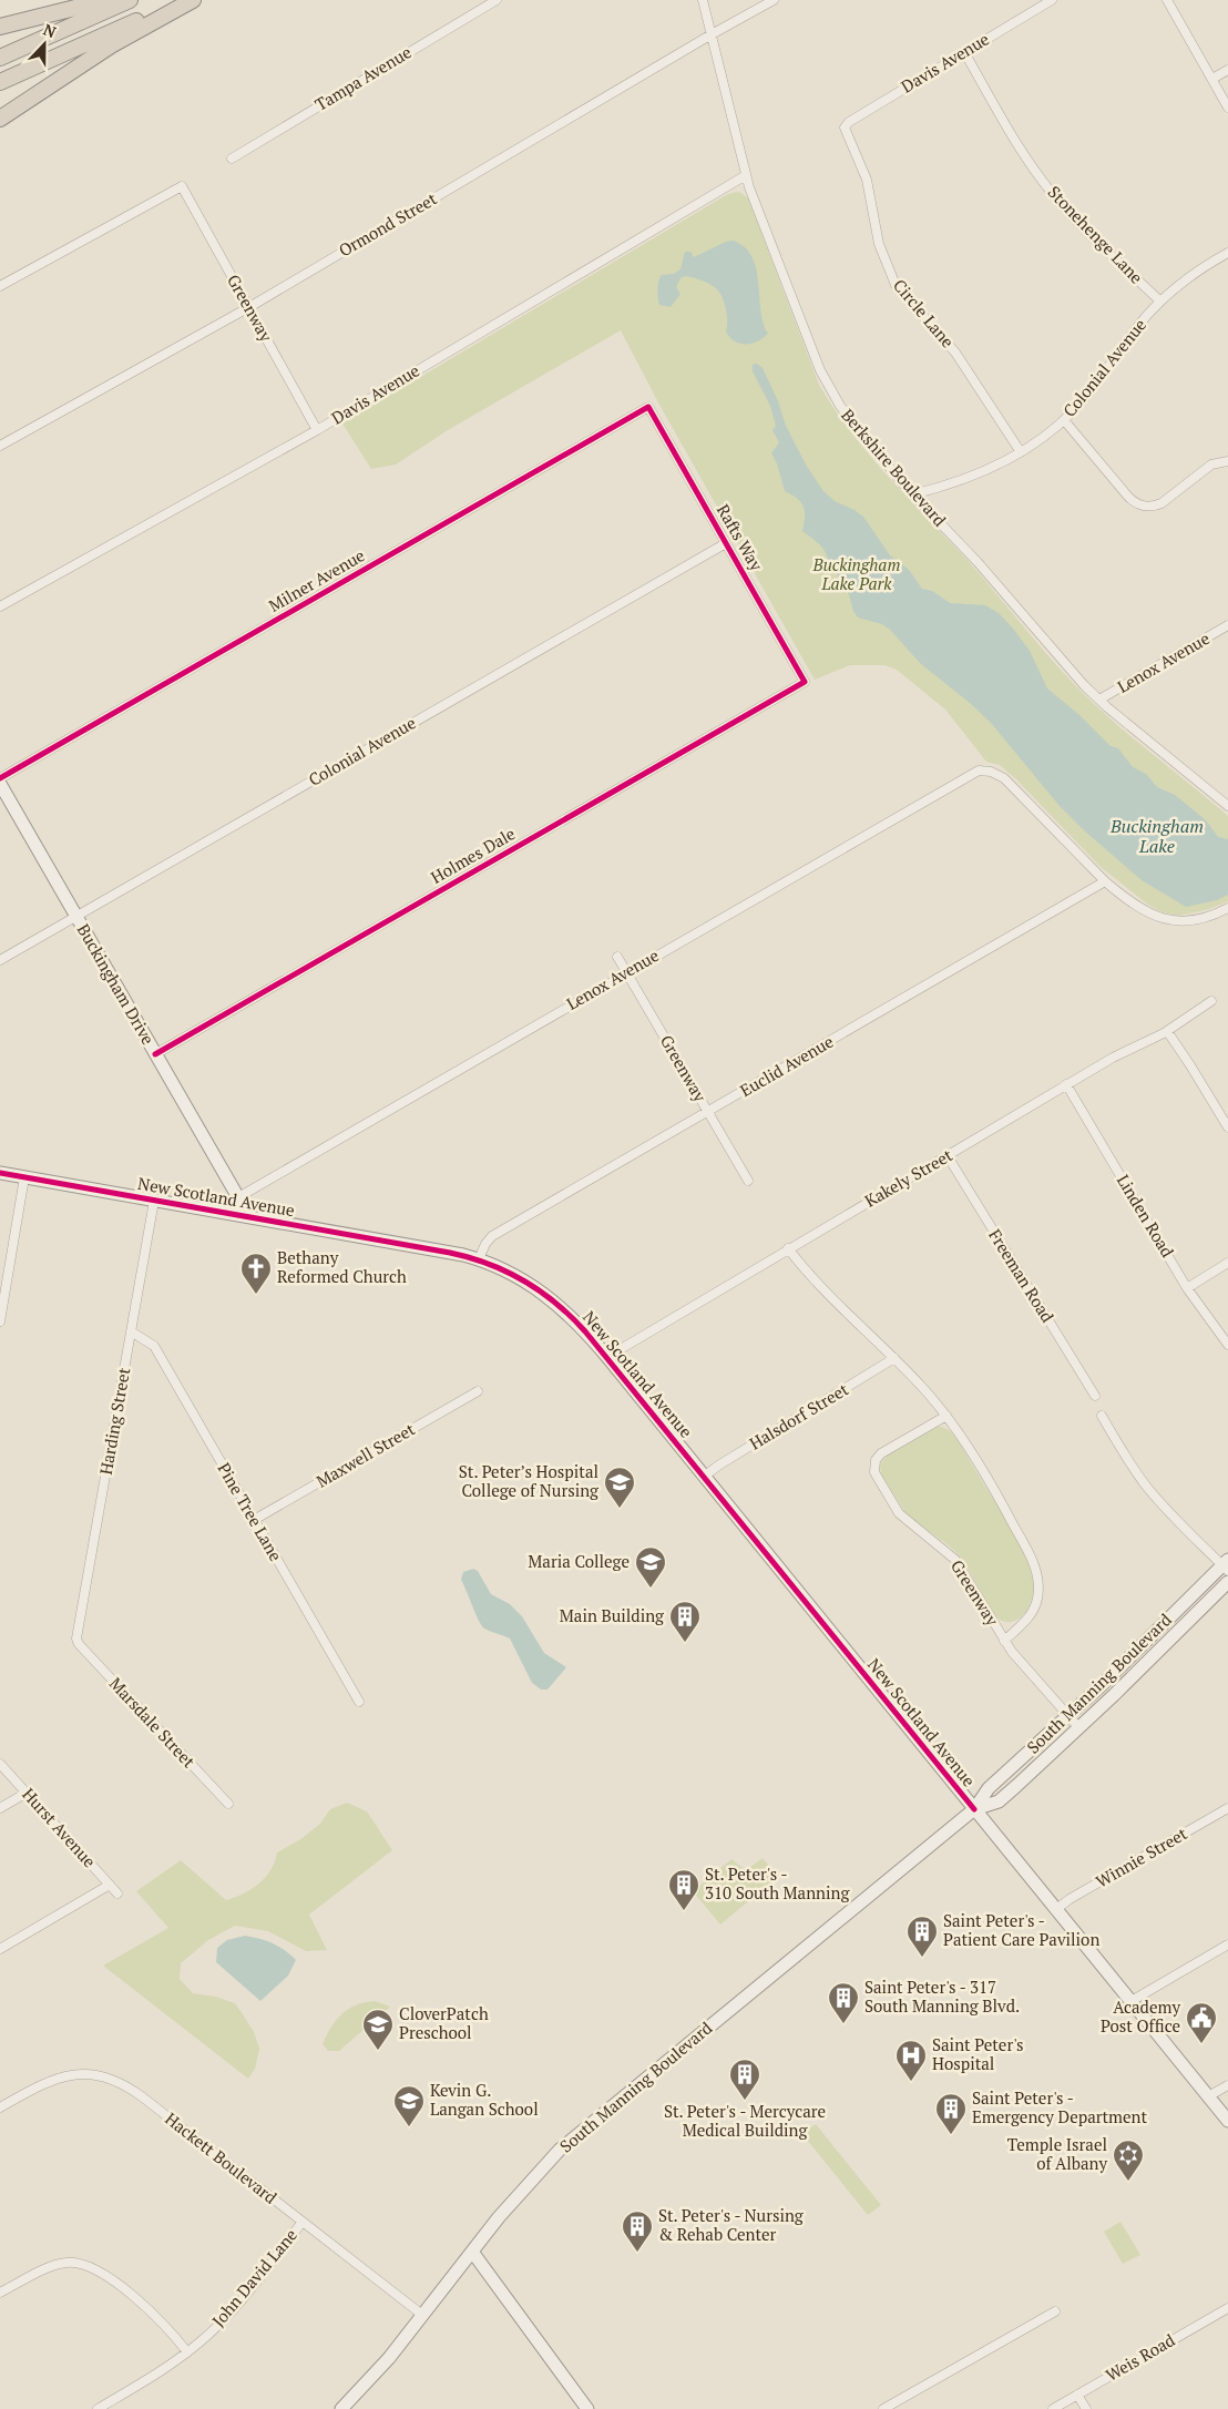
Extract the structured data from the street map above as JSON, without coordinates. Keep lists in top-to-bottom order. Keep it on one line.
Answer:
{"streets":{"street":["Davis Avenue","Tampa Avenue","Ormond Street","Stonehenge Lane","Greenway","Circle Lane","Colonial Avenue","Berkshire Boulevard","Rafts Way","Milner Avenue","Lenox Avenue","Holmes Dale","Buckingham Drive","Euclid Avenue","Kakely Street","New Scotland Avenue","Linden Road","Freeman Road","Halsdorf Street","Harding Street","Maxwell Street","Pine Tree Lane","South Manning Boulevard","Marsdale Street","Hurst Avenue","Winnie Street","Hackett Boulevard","John David Lane","Weis Road"]},"crossings":[["Davis Avenue","Stonehenge Lane"],["Davis Avenue","Greenway"],["Davis Avenue","Circle Lane"],["Davis Avenue","Berkshire Boulevard"],["Ormond Street","Greenway"],["Ormond Street","Berkshire Boulevard"],["Stonehenge Lane","Colonial Avenue"],["Greenway","Lenox Avenue"],["Greenway","Euclid Avenue"],["Greenway","Kakely Street"],["Greenway","Halsdorf Street"],["Greenway","South Manning Boulevard"],["Circle Lane","Colonial Avenue"],["Colonial Avenue","Berkshire Boulevard"],["Colonial Avenue","Rafts Way"],["Colonial Avenue","Buckingham Drive"],["Berkshire Boulevard","Lenox Avenue"],["Rafts Way","Milner Avenue"],["Rafts Way","Holmes Dale"],["Lenox Avenue","Buckingham Drive"],["Lenox Avenue","Euclid Avenue"],["Holmes Dale","Buckingham Drive"],["Euclid Avenue","New Scotland Avenue"],["Kakely Street","New Scotland Avenue"],["Kakely Street","Linden Road"],["Kakely Street","Freeman Road"],["New Scotland Avenue","Halsdorf Street"],["New Scotland Avenue","Harding Street"],["New Scotland Avenue","South Manning Boulevard"],["New Scotland Avenue","Winnie Street"],["Harding Street","Pine Tree Lane"],["Harding Street","Marsdale Street"],["Maxwell Street","Pine Tree Lane"],["South Manning Boulevard","Hackett Boulevard"],["Hackett Boulevard","John David Lane"]],"water":["Buckingham Lake"],"parks":["Buckingham Lake Park"],"places":{"church":["Bethany Reformed Church"],"school or university":["St. Peter’s Hospital College of Nursing","Maria College","CloverPatch Preschool","Kevin G. Langan School"],"building":["Main Building","St. Peter's - 310 South Manning","Saint Peter's - Patient Care Pavilion","Saint Peter's - 317 South Manning Blvd.","St. Peter's - Mercycare Medical Building","Saint Peter's - Emergency Department","St. Peter's - Nursing & Rehab Center"],"public building":["Academy Post Office"],"hospital":["Saint Peter's Hospital"],"synagogue":["Temple Israel of Albany"]},"north":"top"}
